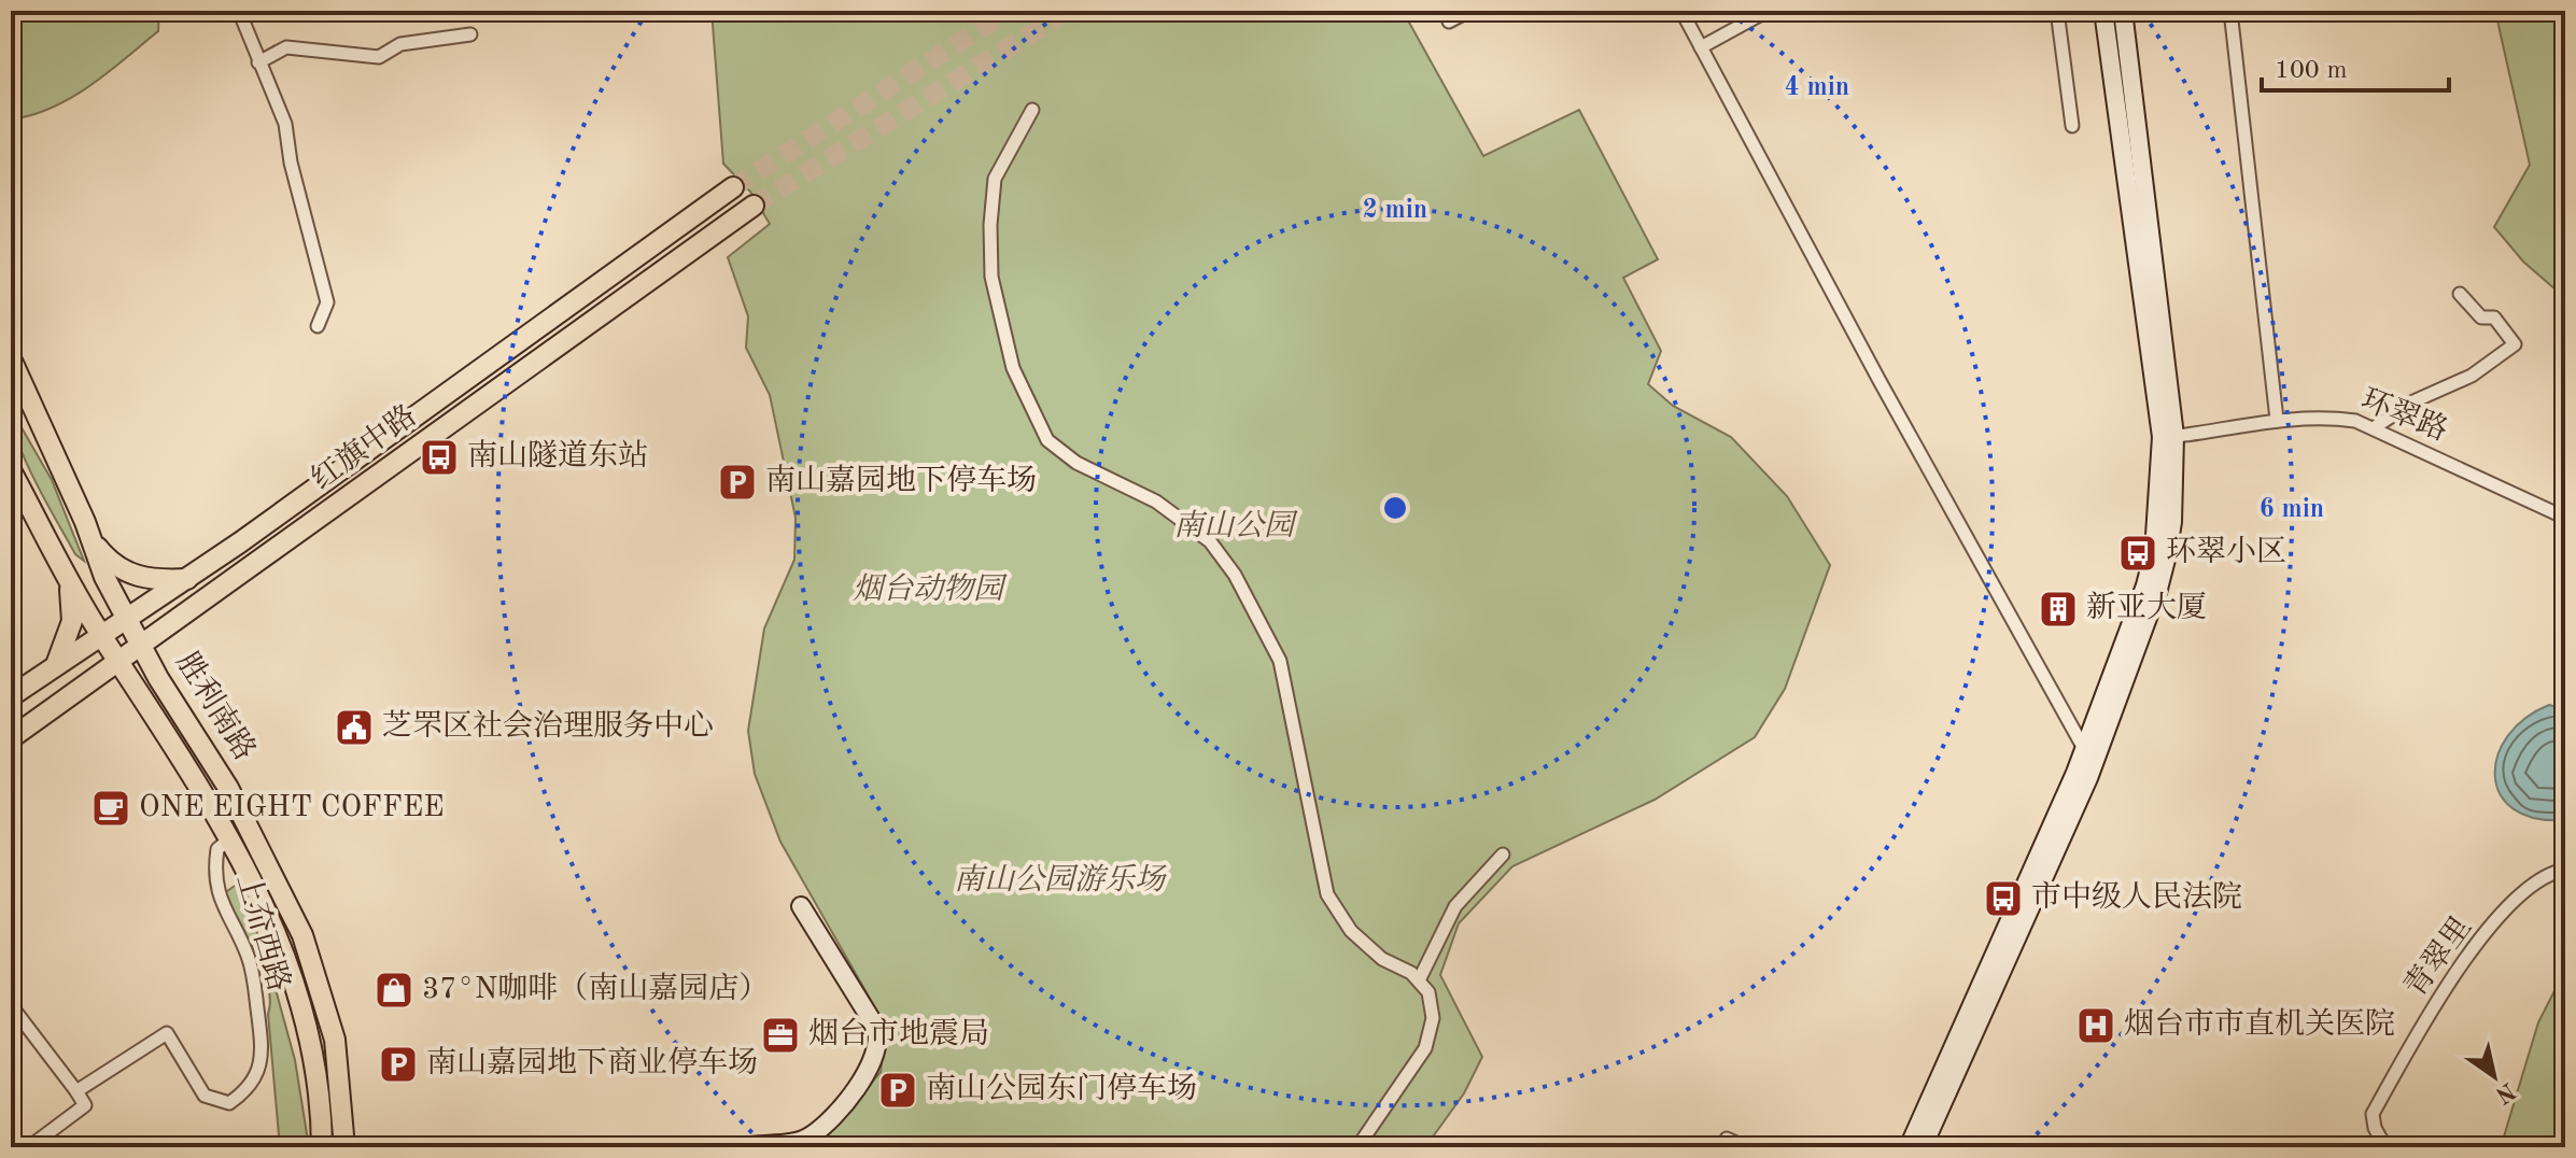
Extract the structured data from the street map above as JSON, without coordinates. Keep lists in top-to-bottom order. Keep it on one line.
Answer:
{"streets":{"main road":["红旗中路","胜利南路"],"street":["环翠路","上夼西路","青翠里"]},"crossings":[["红旗中路","胜利南路"],["胜利南路","上夼西路"]],"parks":["南山公园","烟台动物园","南山公园游乐场"],"places":{"bus stop":["南山隧道东站","环翠小区","市中级人民法院"],"parking":["南山嘉园地下停车场","南山嘉园地下商业停车场","南山公园东门停车场"],"building":["新亚大厦"],"public building":["芝罘区社会治理服务中心"],"cafe":["ONE EIGHT COFFEE"],"shop":["37°N咖啡（南山嘉园店）"],"hospital":["烟台市市直机关医院"],"office":["烟台市地震局"]},"scale_bar":"100 m","north":"bottom right","rings":["4 min","2 min","6 min"]}
